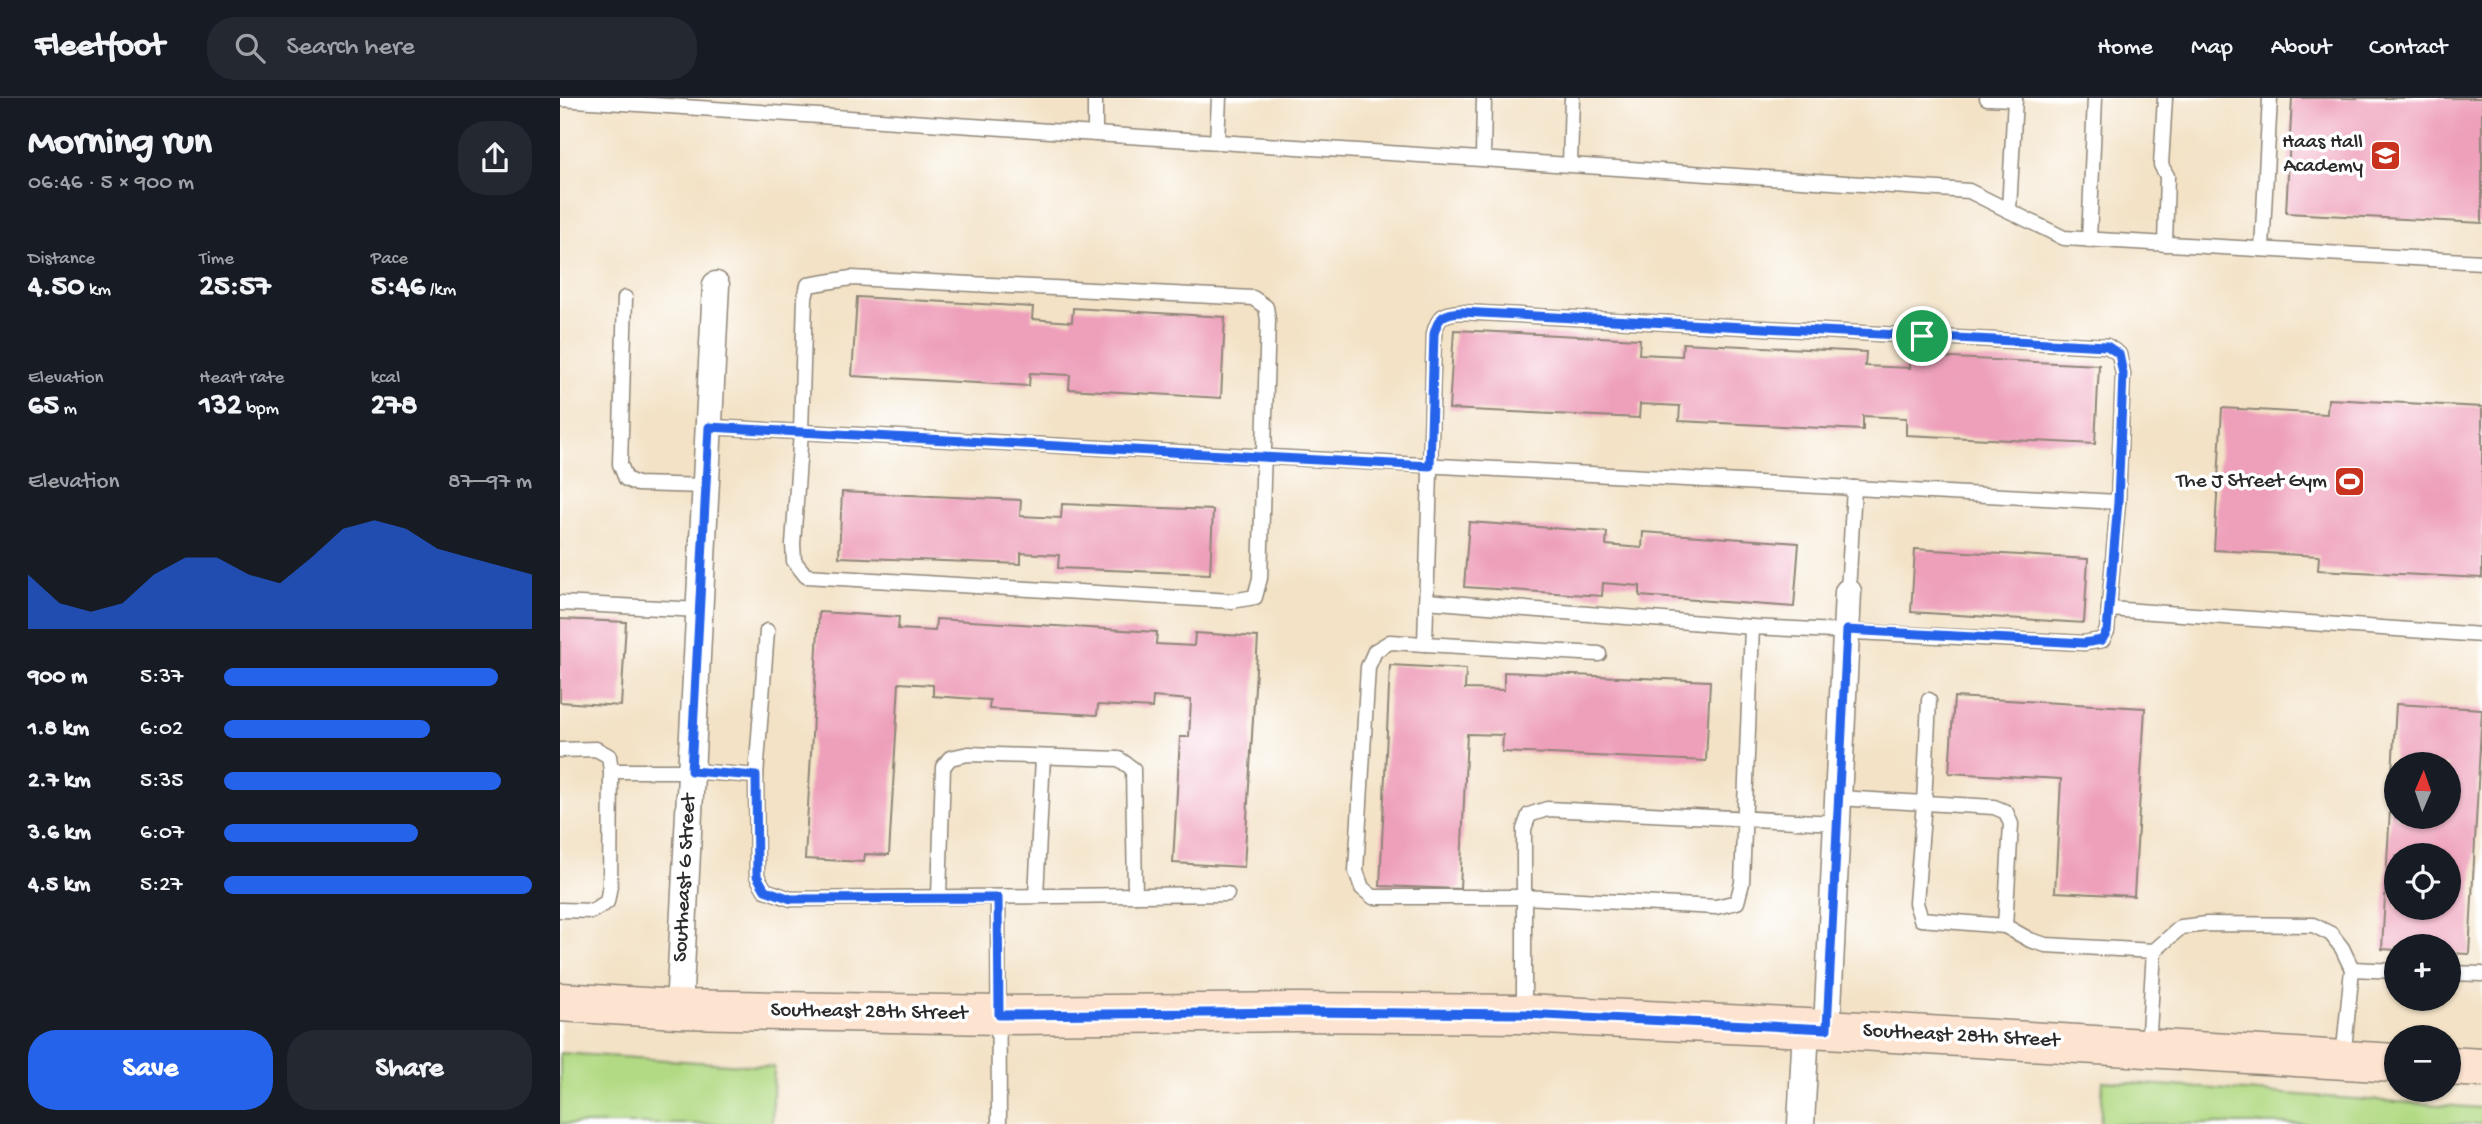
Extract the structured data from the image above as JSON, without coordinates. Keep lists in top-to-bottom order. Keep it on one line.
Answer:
{"streets":{"main road":["Southeast 28th Street"],"street":["Southeast G Street"]},"crossings":[["Southeast G Street","Southeast 28th Street"]],"places":{"school or university":["Haas Hall Academy"],"sports":["The J Street Gym"]},"north":"top","page":{"header":"Fleetfoot","search":"Search here","nav":["Home","Map","About","Contact"],"heading":["Morning run","06:46 · 5 × 900 m"],"stats":[["Distance","4.50 km"],["Time","25:57"],["Pace","5:46 /km"],["Elevation","65 m"],["Heart rate","132 bpm"],["kcal","278"]],"chart":["Elevation","87–97 m"],"list":[{"name":"900 m","note":"5:37"},{"name":"1.8 km","note":"6:02"},{"name":"2.7 km","note":"5:35"},{"name":"3.6 km","note":"6:07"},{"name":"4.5 km","note":"5:27"}],"map_buttons":["+","−"],"buttons":["Save","Share"]}}
